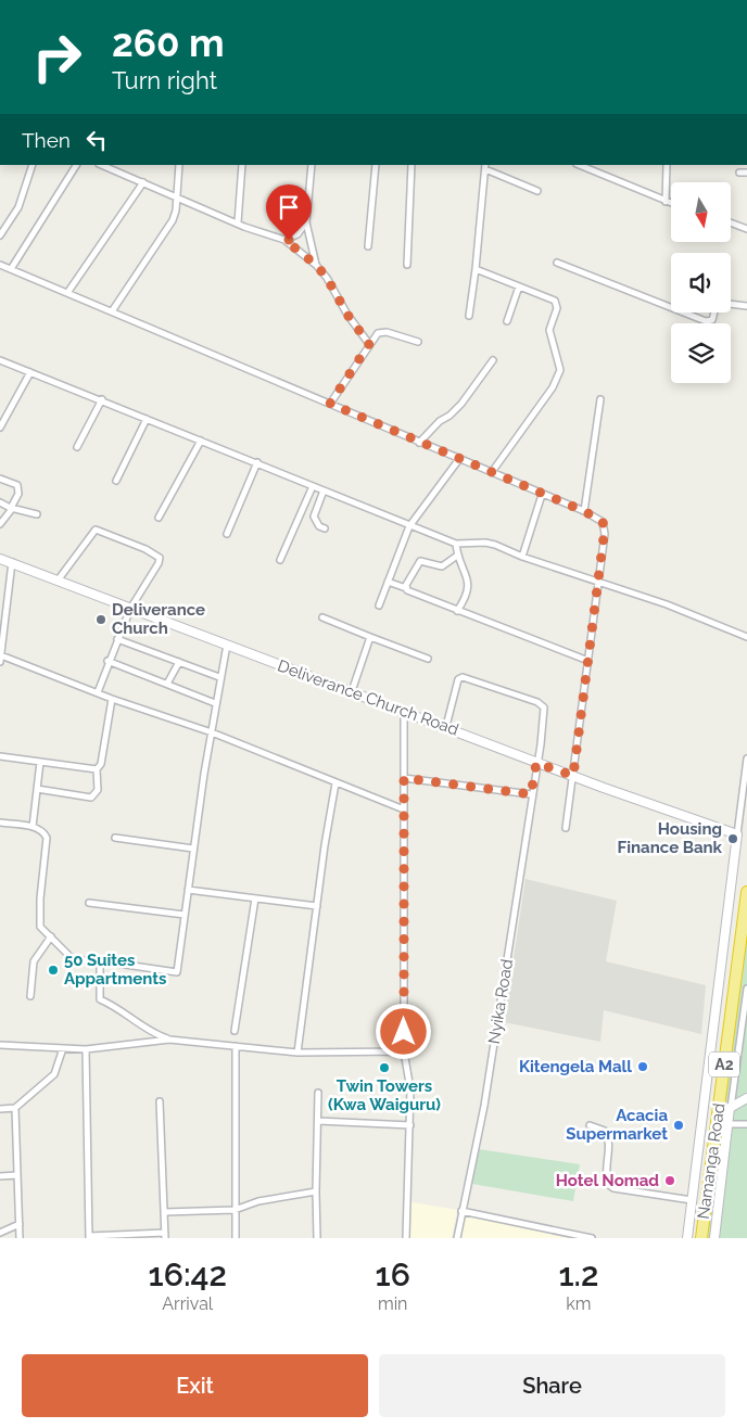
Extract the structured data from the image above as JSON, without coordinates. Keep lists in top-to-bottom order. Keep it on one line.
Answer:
{"streets":{"highway":["A2","Namanga Road"],"street":["Deliverance Church Road","Nyika Road"]},"crossings":[["Deliverance Church Road","Nyika Road"]],"places":["Deliverance Church","Housing Finance Bank","50 Suites Appartments","Kitengela Mall","Twin Towers (Kwa Waiguru)","Acacia Supermarket","Hotel Nomad"],"north":"bottom","page":{"turn":["260 m","Turn right"],"then":"Then","eta":["16:42","Arrival","16","min","1.2","km"],"buttons":["Exit","Share"]}}
